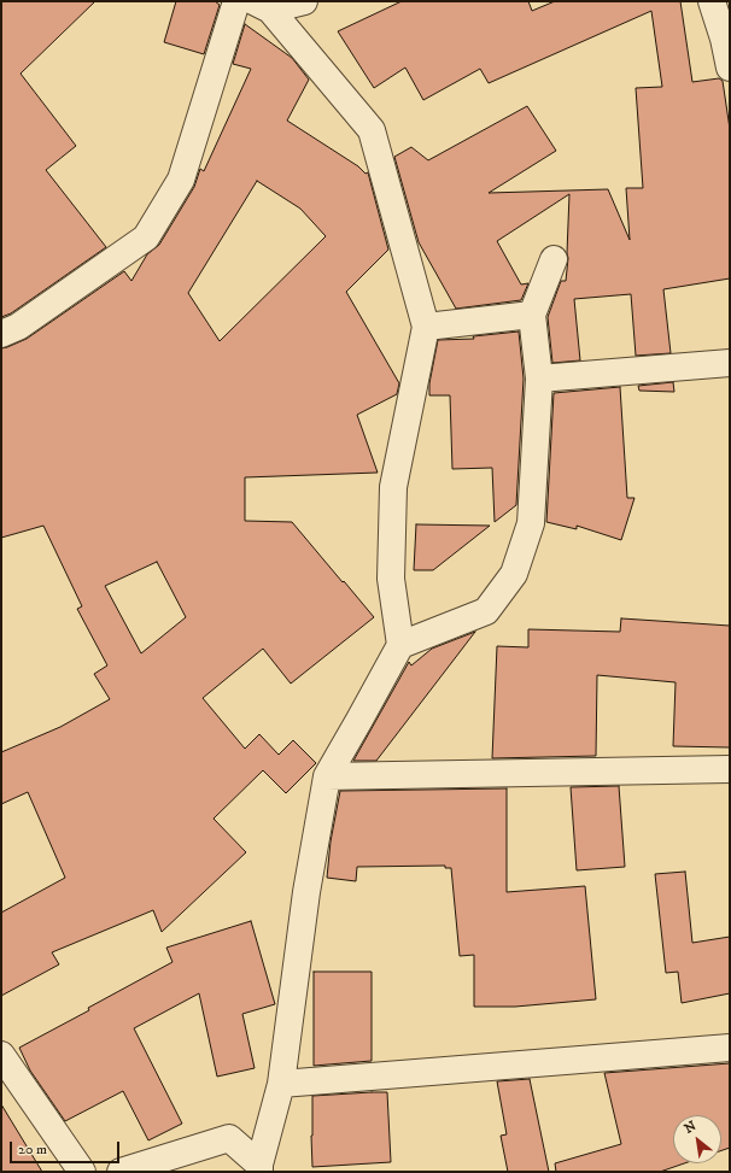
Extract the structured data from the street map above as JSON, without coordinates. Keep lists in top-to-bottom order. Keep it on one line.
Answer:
{"scale_bar":"20 m","north":"top left"}
